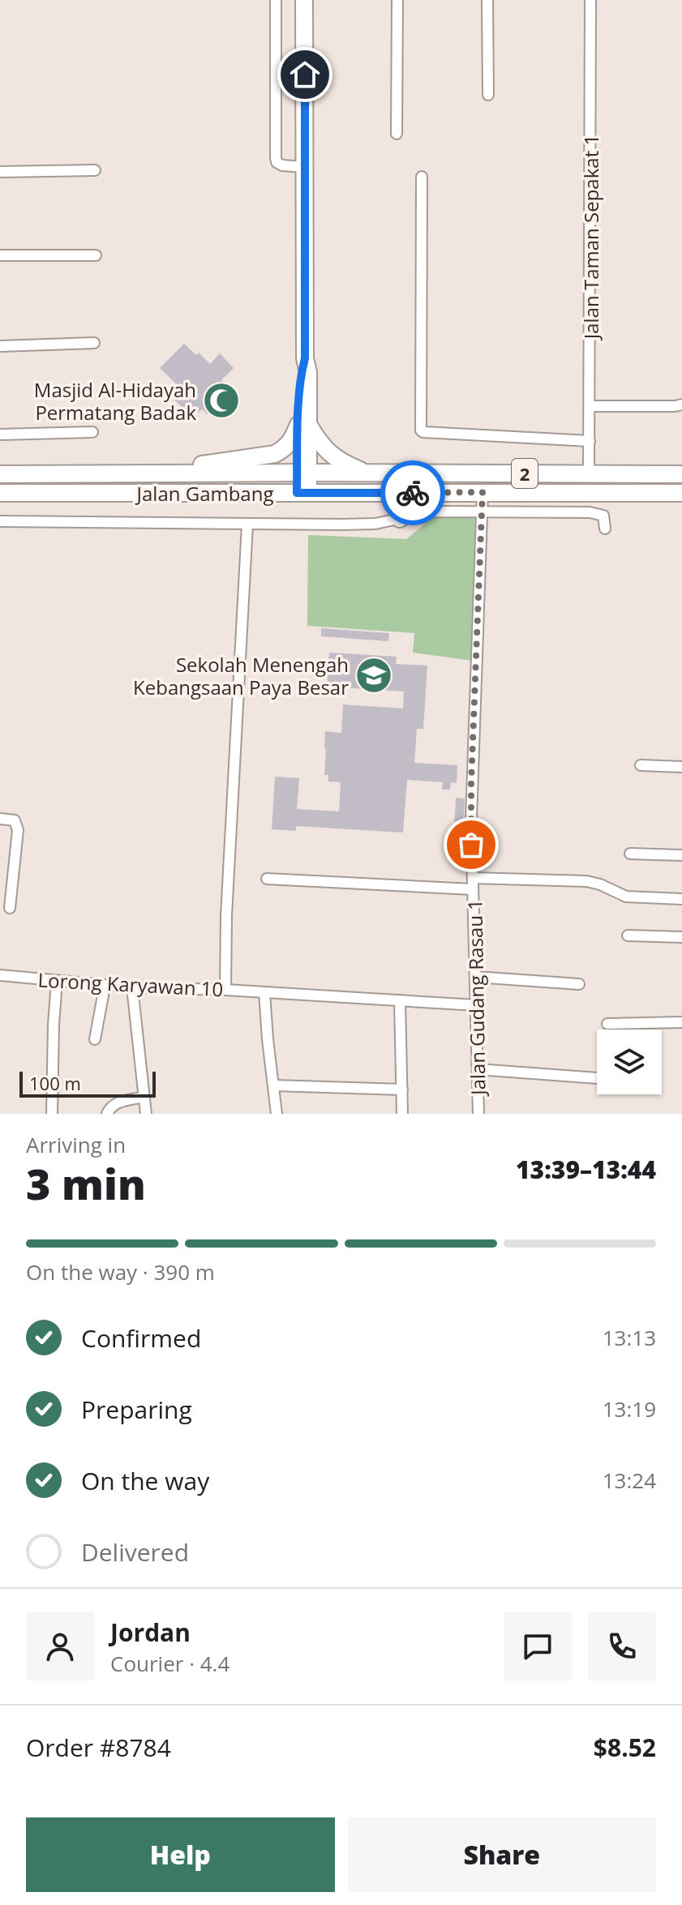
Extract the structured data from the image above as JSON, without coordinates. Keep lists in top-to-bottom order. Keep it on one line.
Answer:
{"streets":{"main road":["2","Jalan Gambang"],"street":["Jalan Taman Sepakat 1","Lorong Karyawan 10","Jalan Gudang Rasau 1"]},"crossings":[["Jalan Taman Sepakat 1","Jalan Gambang"],["Jalan Gambang","Jalan Gudang Rasau 1"],["Lorong Karyawan 10","Jalan Gudang Rasau 1"]],"places":{"mosque":["Masjid Al-Hidayah Permatang Badak"],"school or university":["Sekolah Menengah Kebangsaan Paya Besar"]},"scale_bar":"100 m","page":{"scale":"100 m","heading":["3 min","Arriving in","13:39–13:44"],"panel":["Jordan","Courier · 4.4","Order #8784","$8.52"],"bar":"On the way · 390 m","list":[["Confirmed","13:13"],["Preparing","13:19"],["On the way","13:24"],"Delivered"],"buttons":["Help","Share"]}}
